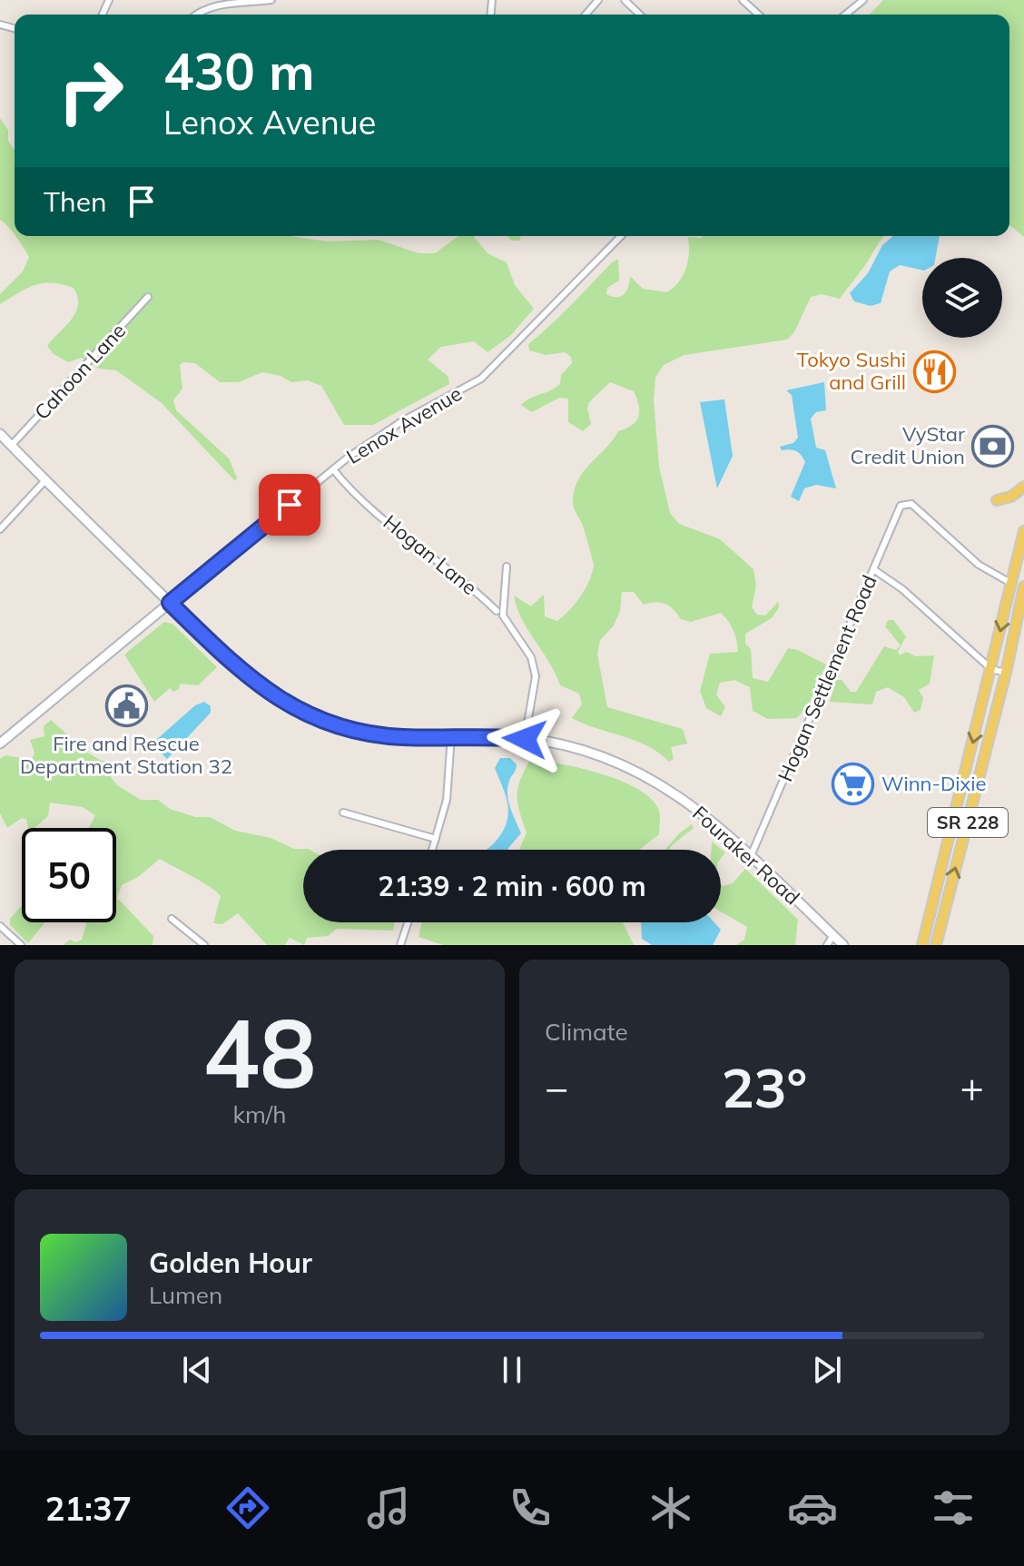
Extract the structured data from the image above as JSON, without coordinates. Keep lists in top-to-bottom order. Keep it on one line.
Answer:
{"streets":{"main road":["Lenox Avenue","SR 228","Fouraker Road"],"street":["Cahoon Lane","Hogan Lane","Hogan Settlement Road"]},"crossings":[["Cahoon Lane","Fouraker Road"],["Lenox Avenue","Hogan Lane"],["Lenox Avenue","Fouraker Road"],["Hogan Settlement Road","SR 228"],["Hogan Settlement Road","Fouraker Road"]],"places":{"restaurant":["Tokyo Sushi and Grill"],"bank":["VyStar Credit Union"],"public building":["Fire and Rescue Department Station 32"],"supermarket":["Winn-Dixie"]},"page":{"turn":["430 m","Lenox Avenue"],"then":"Then","limit":"50","trip":"21:39 · 2 min · 600 m","tile":[["48","km/h"],"Climate"],"heat":["−","23°","+"],"song":["Golden Hour","Lumen"],"tabs":"21:37"}}
